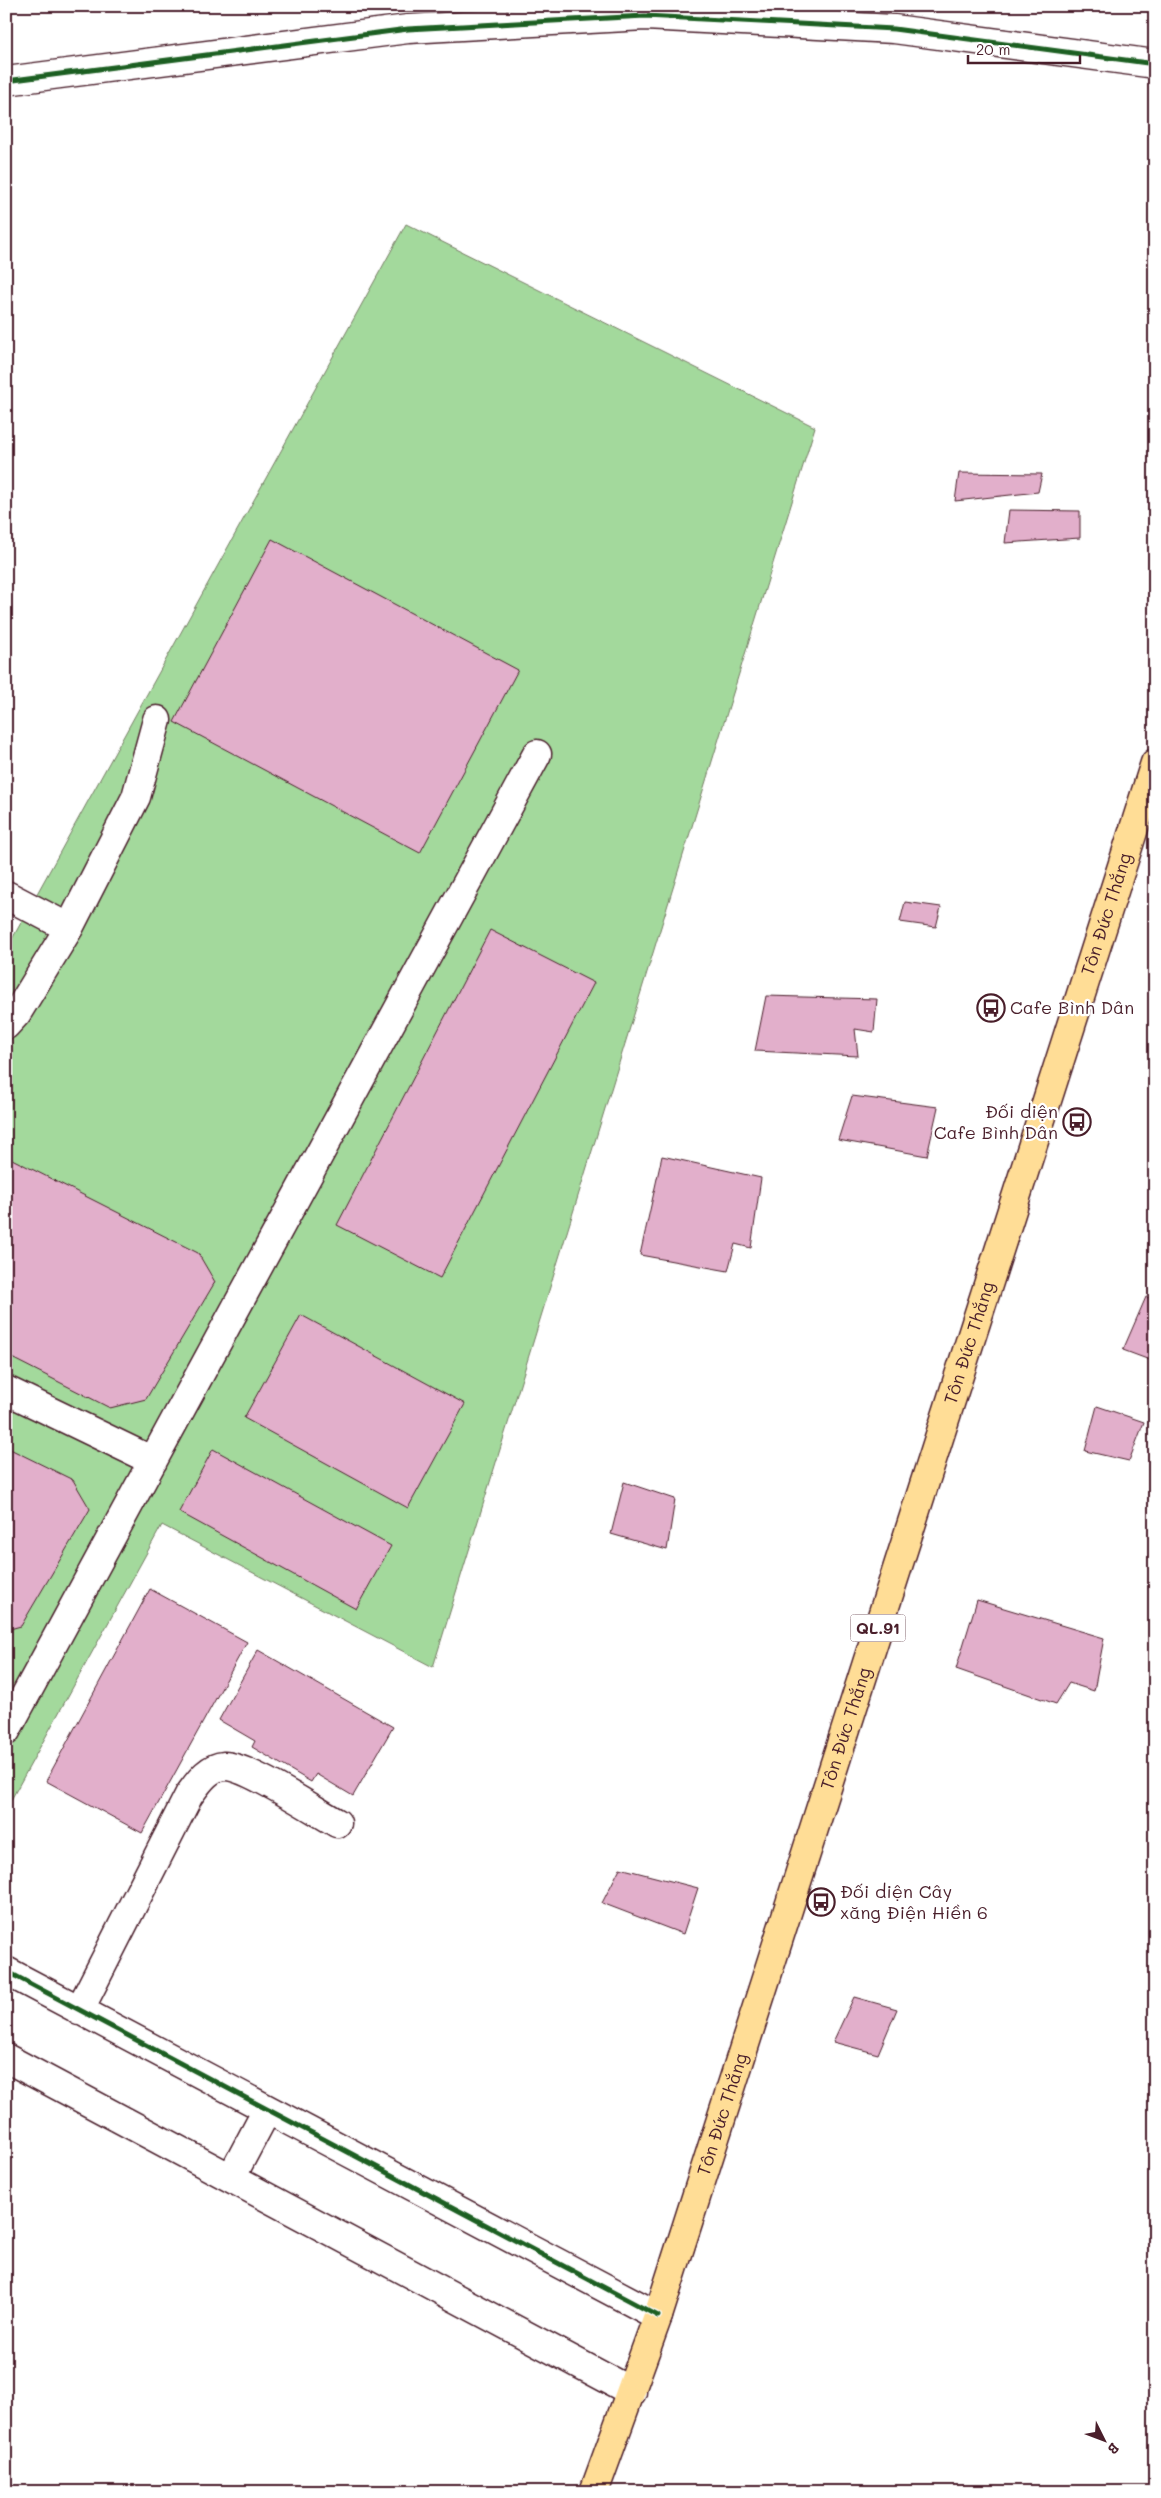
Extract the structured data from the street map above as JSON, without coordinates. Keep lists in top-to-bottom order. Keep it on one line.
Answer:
{"streets":{"highway":["Tôn Đức Thắng","QL.91"]},"places":{"bus stop":["Cafe Bình Dân","Đối diện Cafe Bình Dân","Đối diện Cây xăng Điện Hiền 6"]},"scale_bar":"20 m","north":"bottom right"}
